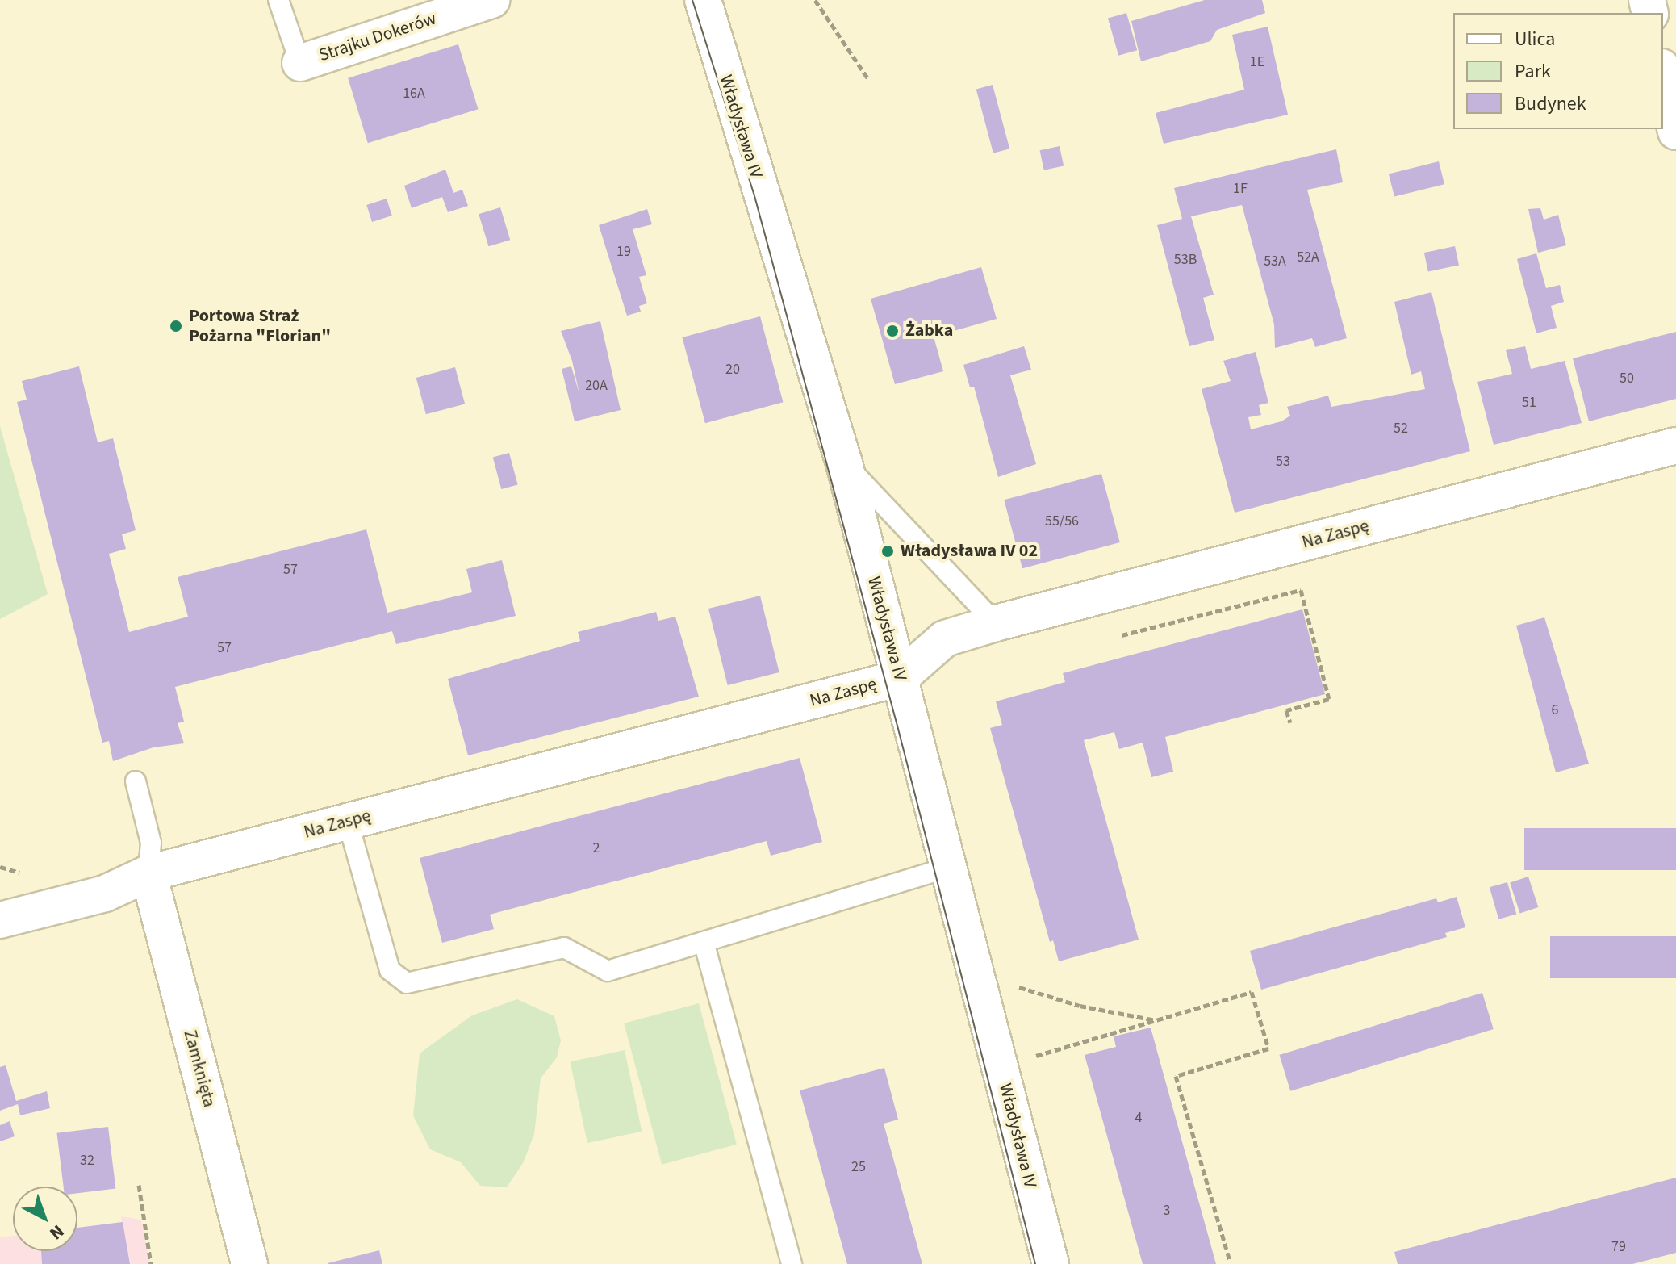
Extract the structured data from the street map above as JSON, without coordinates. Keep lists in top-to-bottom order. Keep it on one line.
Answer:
{"streets":{"street":["Strajku Dokerów","Władysława IV","Na Zaspę","Zamknięta"]},"crossings":[["Władysława IV","Na Zaspę"],["Na Zaspę","Zamknięta"]],"places":["Portowa Straż Pożarna \"Florian\"","Żabka","Władysława IV 02"],"house_numbers":["1E","16A","1F","19","52A","53B","53A","20","50","20A","51","52","53","55/56","57","57","6","2","4","32","25","3","79"],"legend":["Ulica","Park","Budynek"],"north":"bottom right"}
